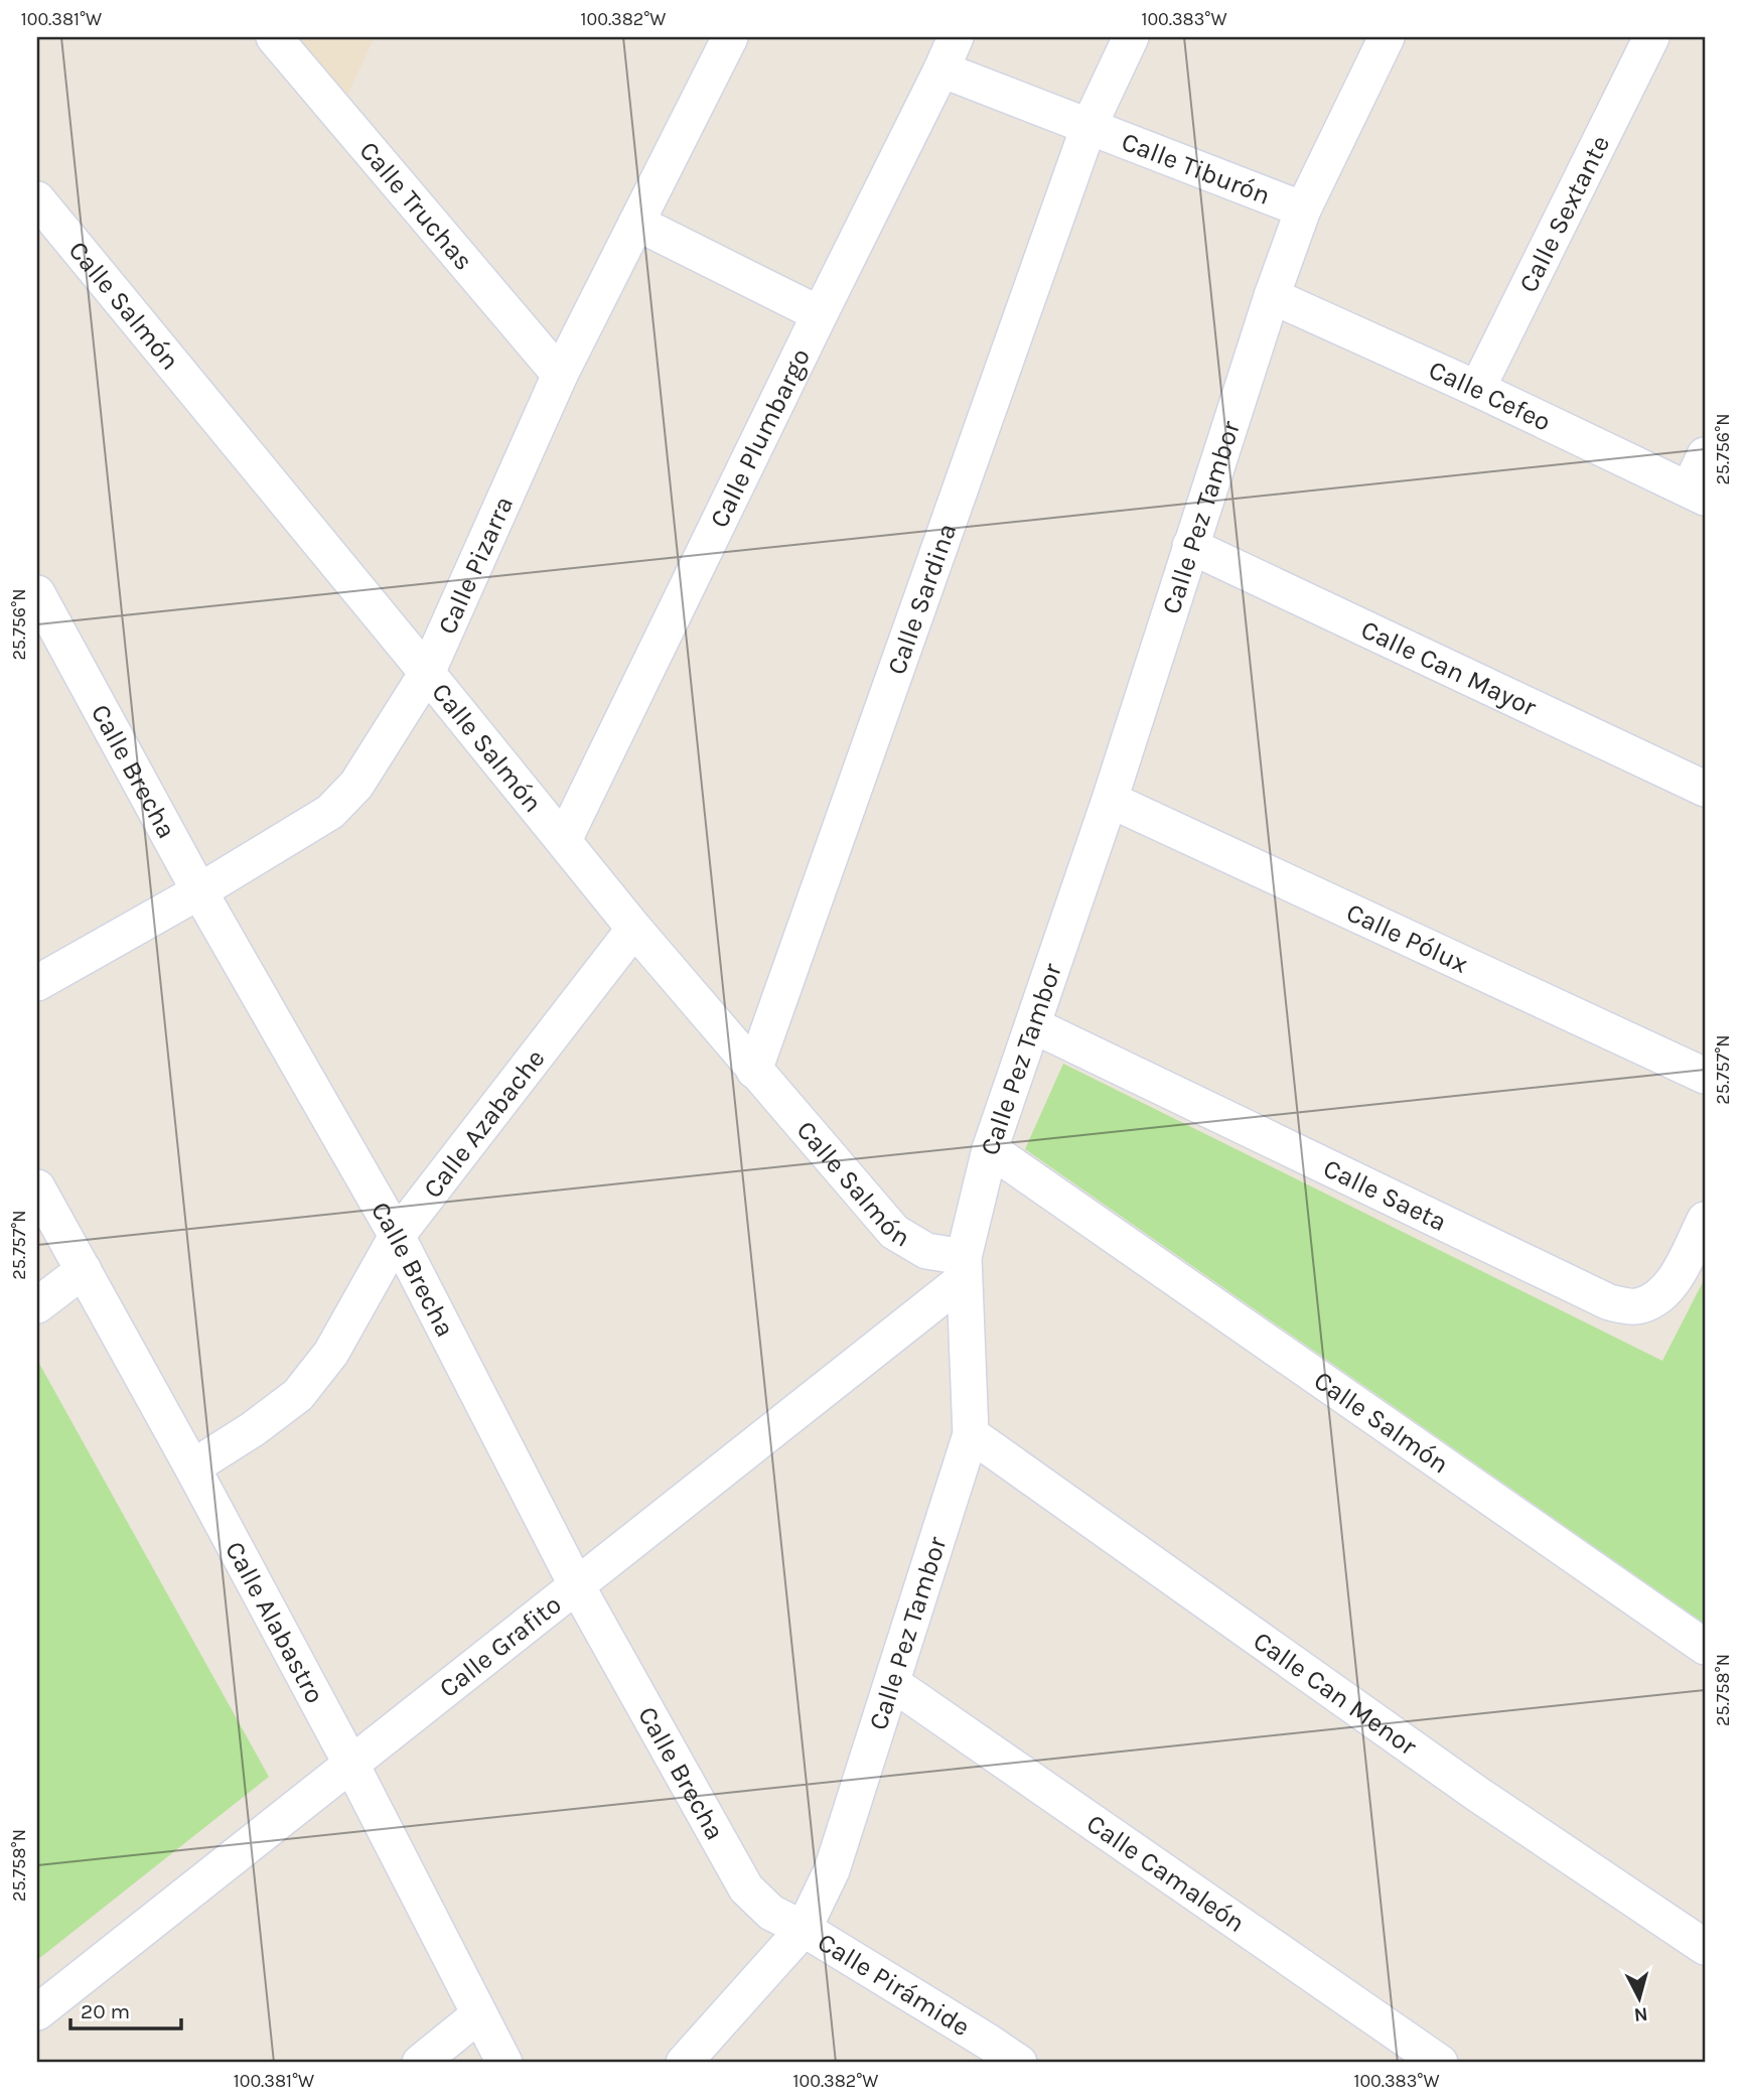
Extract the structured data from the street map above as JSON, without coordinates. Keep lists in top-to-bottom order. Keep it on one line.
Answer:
{"streets":{"street":["Calle Tiburón","Calle Truchas","Calle Sextante","Calle Salmón","Calle Cefeo","Calle Plumbargo","Calle Pez Tambor","Calle Pizarra","Calle Sardina","Calle Can Mayor","Calle Brecha","Calle Pólux","Calle Azabache","Calle Saeta","Calle Alabastro","Calle Grafito","Calle Can Menor","Calle Camaleón","Calle Pirámide"]},"crossings":[["Calle Tiburón","Calle Pez Tambor"],["Calle Tiburón","Calle Sardina"],["Calle Truchas","Calle Pizarra"],["Calle Sextante","Calle Cefeo"],["Calle Salmón","Calle Plumbargo"],["Calle Salmón","Calle Pez Tambor"],["Calle Salmón","Calle Pizarra"],["Calle Salmón","Calle Sardina"],["Calle Salmón","Calle Azabache"],["Calle Salmón","Calle Grafito"],["Calle Cefeo","Calle Pez Tambor"],["Calle Pez Tambor","Calle Can Mayor"],["Calle Pez Tambor","Calle Brecha"],["Calle Pez Tambor","Calle Pólux"],["Calle Pez Tambor","Calle Saeta"],["Calle Pez Tambor","Calle Grafito"],["Calle Pez Tambor","Calle Can Menor"],["Calle Pez Tambor","Calle Camaleón"],["Calle Pez Tambor","Calle Pirámide"],["Calle Pizarra","Calle Brecha"],["Calle Brecha","Calle Azabache"],["Calle Brecha","Calle Grafito"],["Calle Brecha","Calle Pirámide"],["Calle Azabache","Calle Alabastro"],["Calle Alabastro","Calle Grafito"]],"scale_bar":"20 m","north":"bottom","coordinates":["100.381°W","100.382°W","100.383°W","25.756°N","25.757°N","25.758°N"]}
